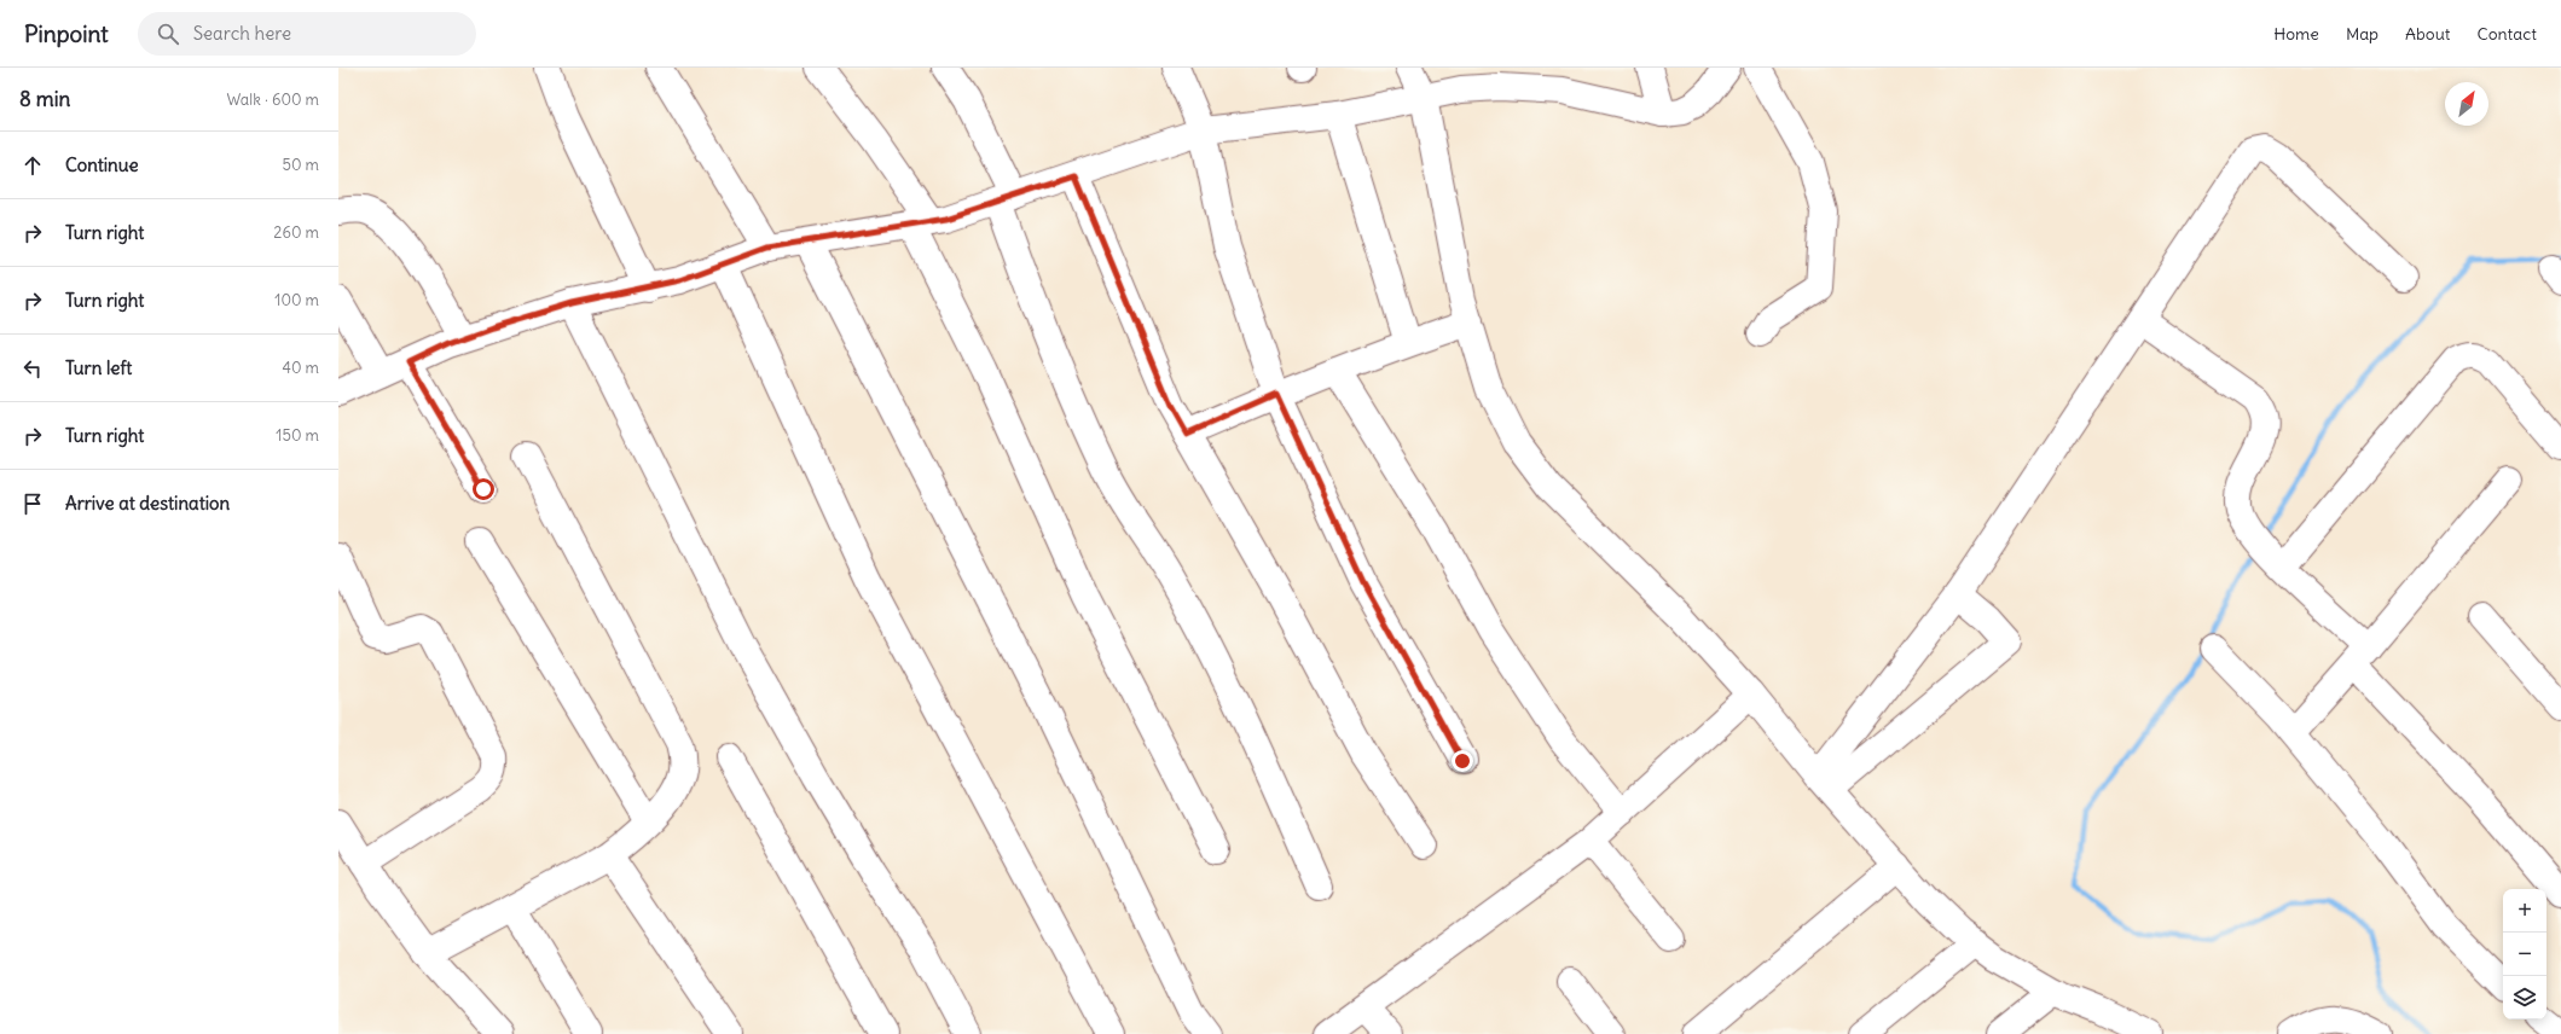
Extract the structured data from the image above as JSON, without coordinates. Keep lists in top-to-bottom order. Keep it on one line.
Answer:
{"north":"top right","page":{"header":"Pinpoint","search":"Search here","nav":["Home","Map","About","Contact"],"heading":["8 min","Walk · 600 m"],"list":[["Continue","50 m"],["Turn right","260 m"],["Turn right","100 m"],["Turn left","40 m"],["Turn right","150 m"],"Arrive at destination"],"map_buttons":["+","−"]}}
